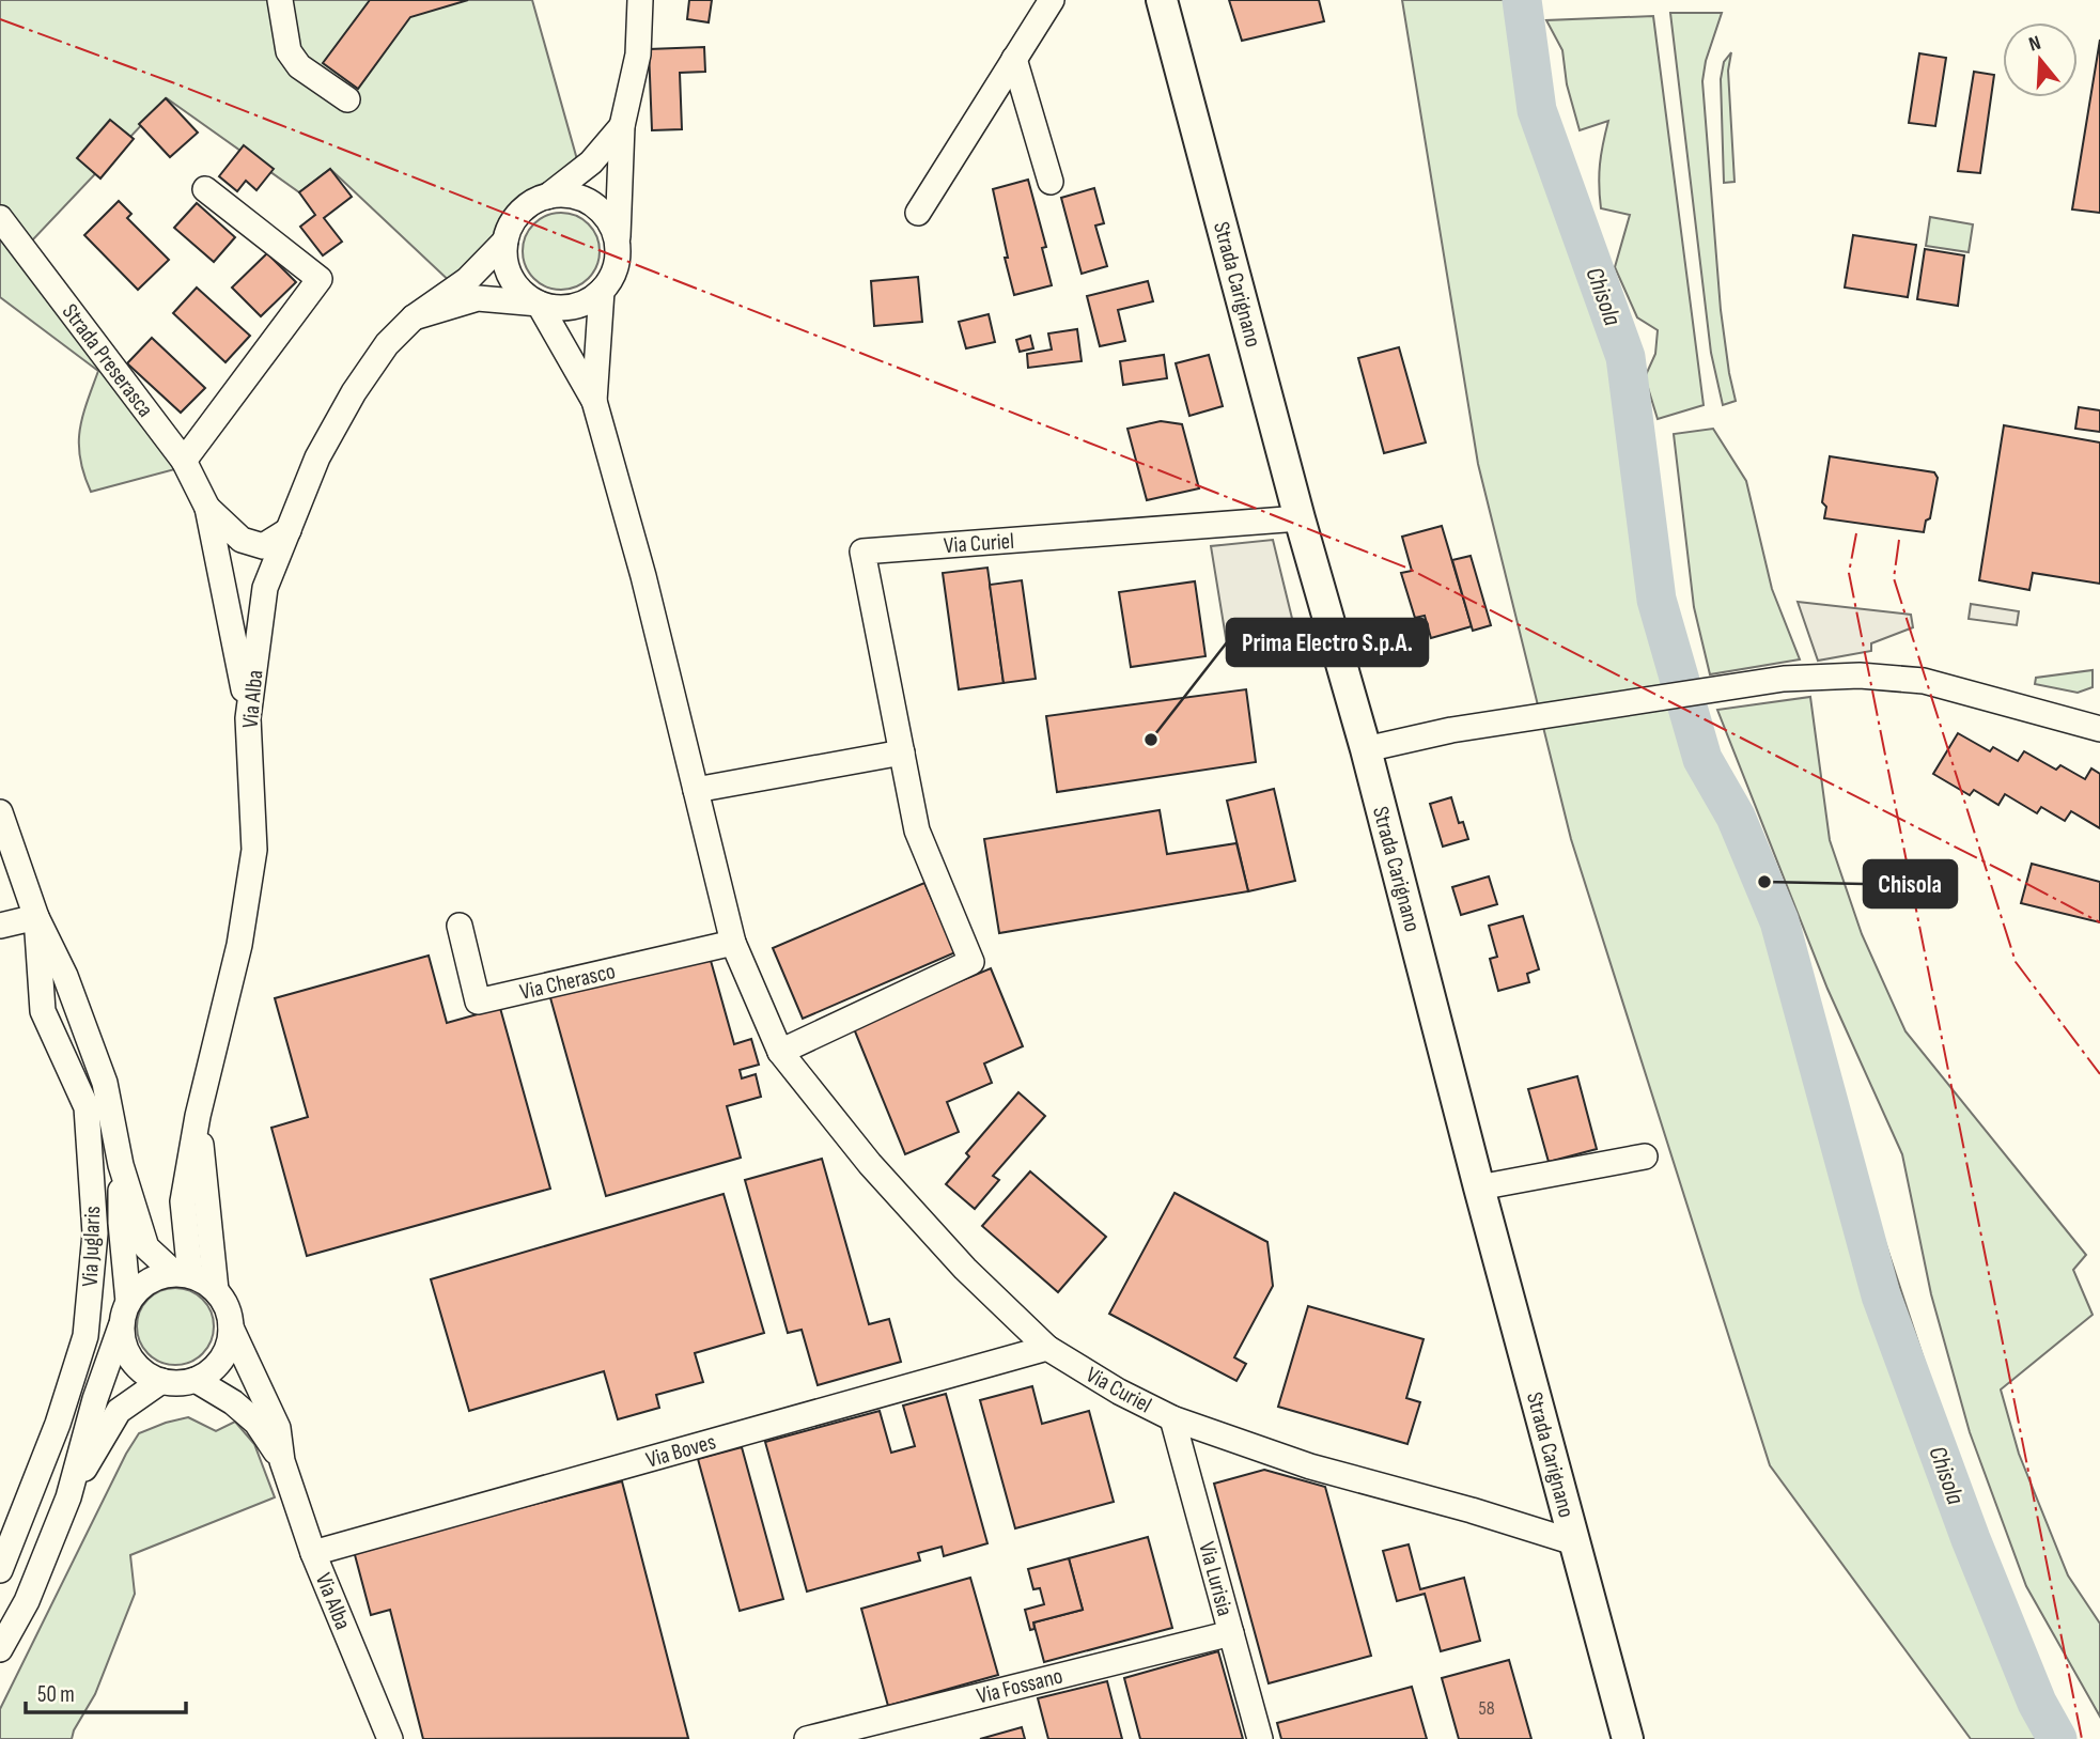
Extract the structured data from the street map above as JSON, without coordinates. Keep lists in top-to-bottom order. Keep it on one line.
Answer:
{"streets":{"main road":["Strada Carignano"],"street":["Strada Preserasca","Via Curiel","Via Alba","Via Cherasco","Via Juglaris","Via Boves","Via Lurisia","Via Fossano"]},"crossings":[["Strada Carignano","Via Curiel"],["Strada Preserasca","Via Alba"],["Via Curiel","Via Alba"],["Via Curiel","Via Cherasco"],["Via Curiel","Via Boves"],["Via Curiel","Via Lurisia"],["Via Alba","Via Juglaris"],["Via Alba","Via Boves"],["Via Lurisia","Via Fossano"]],"water":["Chisola"],"places":["Prima Electro S.p.A.","Chisola"],"house_numbers":["58"],"scale_bar":"50 m","north":"top"}
